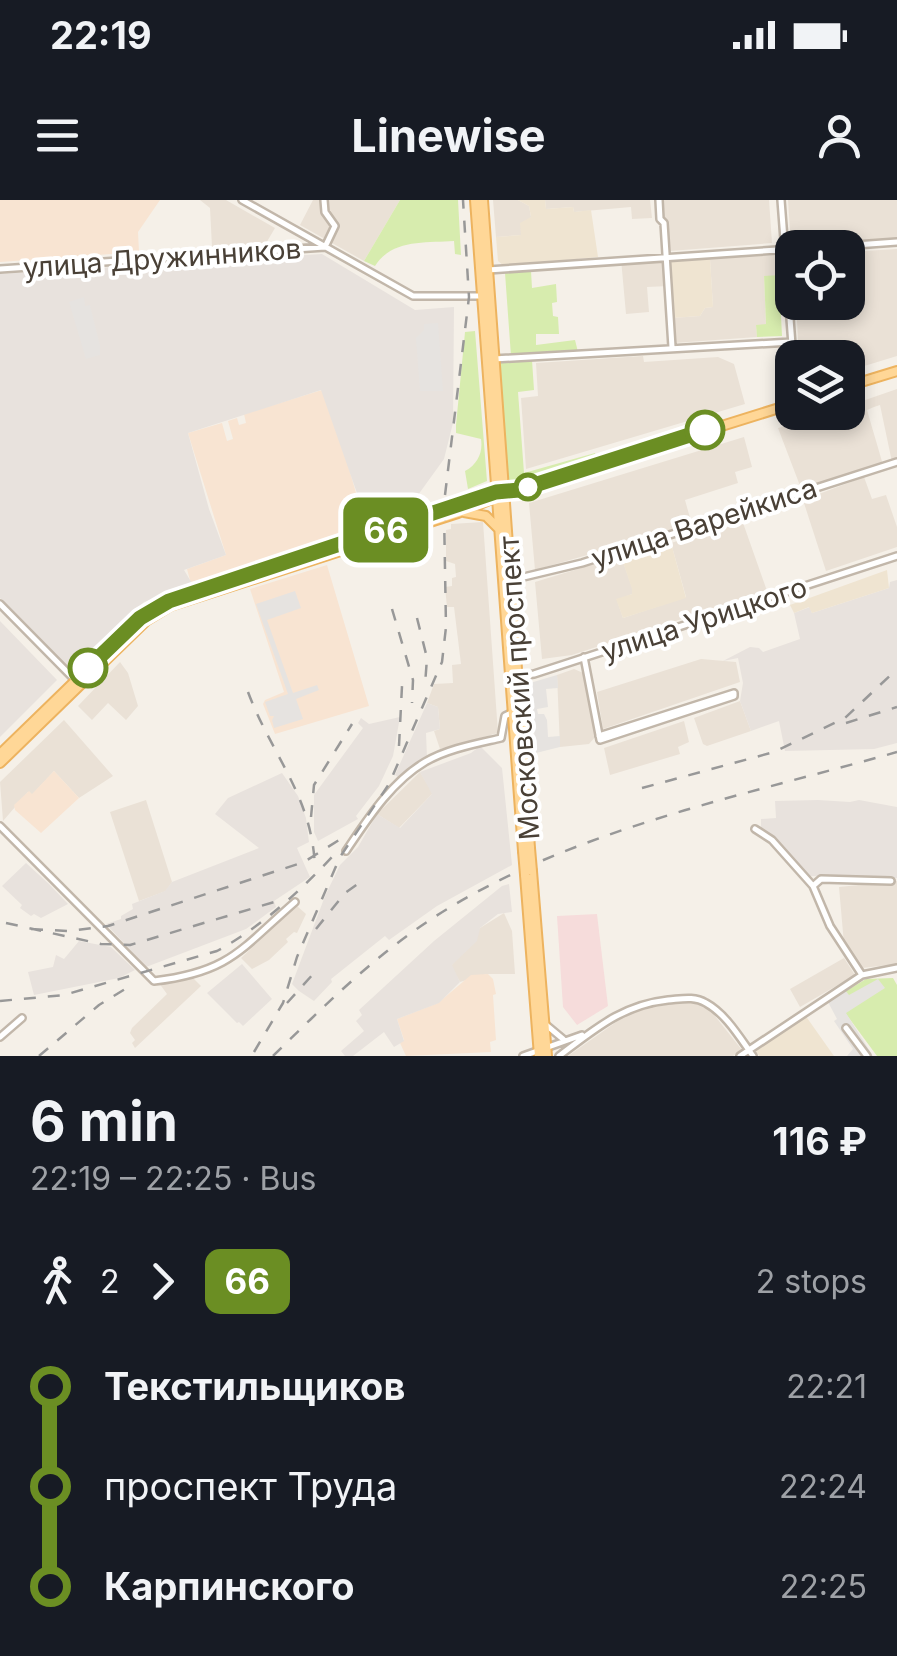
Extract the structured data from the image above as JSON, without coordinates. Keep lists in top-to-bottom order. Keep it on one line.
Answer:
{"streets":{"main road":["Московский проспект"],"street":["улица Дружинников","улица Варейкиса","улица Урицкого"]},"crossings":[["улица Варейкиса","Московский проспект"],["улица Урицкого","Московский проспект"]],"lines":["bus line 66"],"page":{"status":"22:19","header":"Linewise","on_map":"66","heading":["6 min","22:19 – 22:25 · Bus","116 ₽"],"legs":["2","66","2 stops"],"list":[{"name":"Текстильщиков","value":"22:21"},{"name":"проспект Труда","value":"22:24"},{"name":"Карпинского","value":"22:25"}]}}
